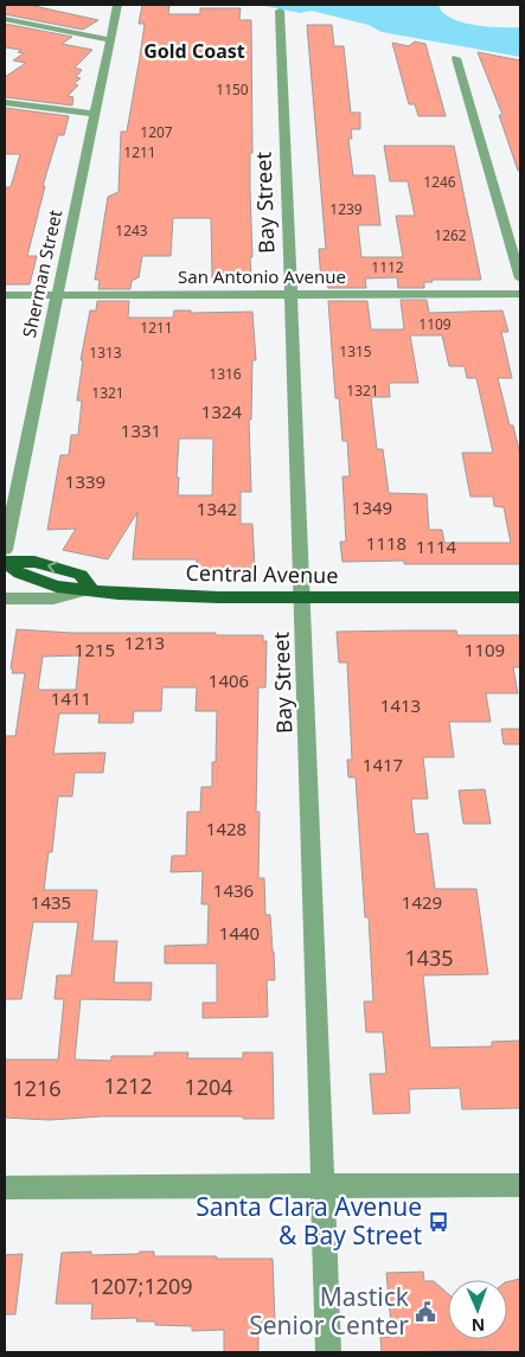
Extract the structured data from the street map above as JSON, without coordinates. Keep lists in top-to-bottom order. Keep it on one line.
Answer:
{"streets":{"main road":["Central Avenue"],"street":["Bay Street","Sherman Street","San Antonio Avenue"]},"crossings":[["Bay Street","San Antonio Avenue"],["Bay Street","Central Avenue"],["Sherman Street","San Antonio Avenue"]],"districts":["Gold Coast"],"places":{"bus stop":["Santa Clara Avenue & Bay Street"],"public building":["Mastick Senior Center"]},"house_numbers":["1150","1207","1211","1246","1239","1243","1262","1112","1109","1211","1315","1313","1316","1321","1321","1324","1331","1339","1349","1342","1118","1114","1213","1215","1109","1406","1411","1413","1417","1428","1436","1435","1429","1440","1435","1212","1204","1216","1207;1209"],"north":"bottom"}
